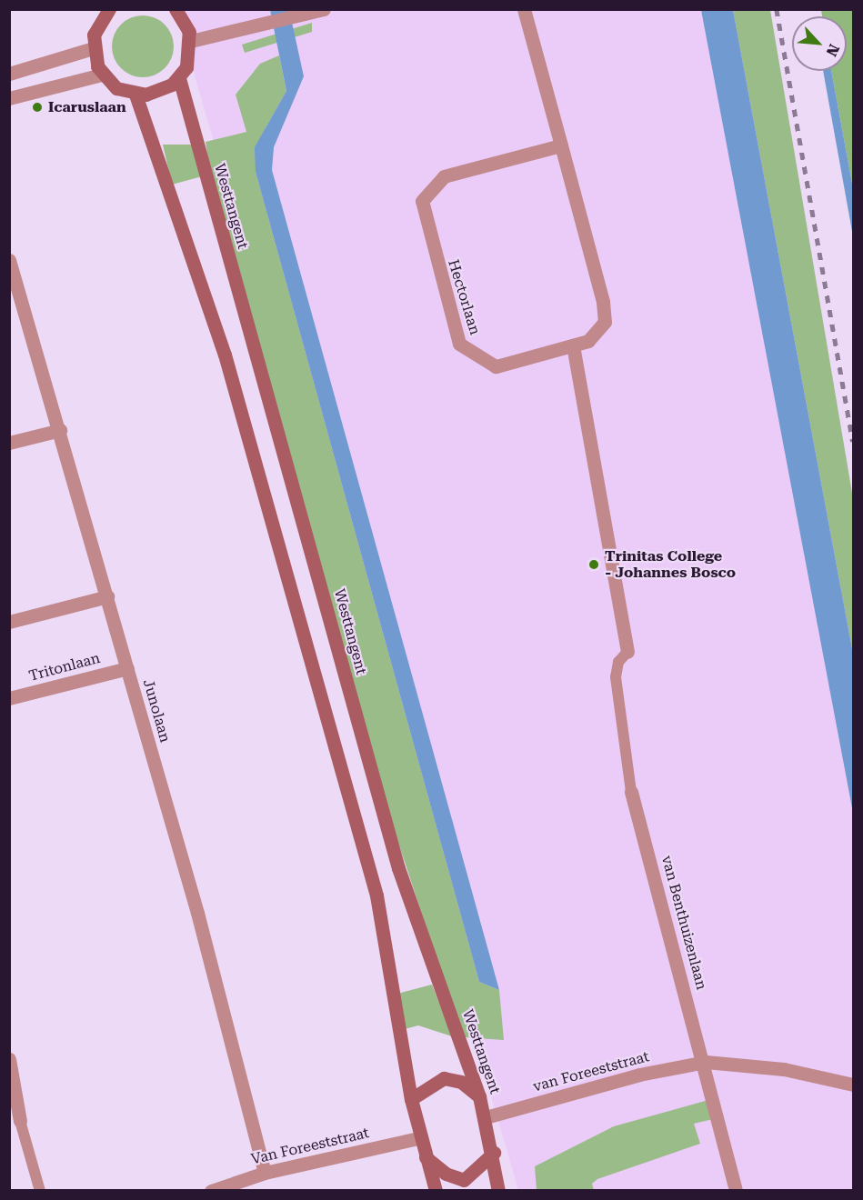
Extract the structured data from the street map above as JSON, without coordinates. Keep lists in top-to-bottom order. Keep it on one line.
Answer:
{"streets":{"main road":["Westtangent"],"street":["Hectorlaan","Tritonlaan","Junolaan","van Benthuizenlaan","van Foreeststraat","Van Foreeststraat"]},"crossings":[["Westtangent","van Foreeststraat"],["Westtangent","Van Foreeststraat"],["Tritonlaan","Junolaan"],["Junolaan","Van Foreeststraat"],["van Benthuizenlaan","van Foreeststraat"],["van Foreeststraat","Van Foreeststraat"]],"places":["Icaruslaan","Trinitas College - Johannes Bosco"],"north":"bottom right"}
